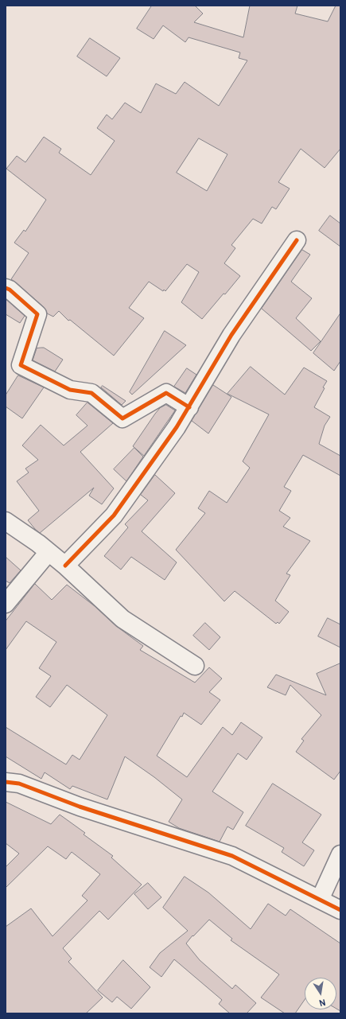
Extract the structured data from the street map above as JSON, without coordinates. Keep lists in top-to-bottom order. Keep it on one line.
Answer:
{"north":"bottom"}
